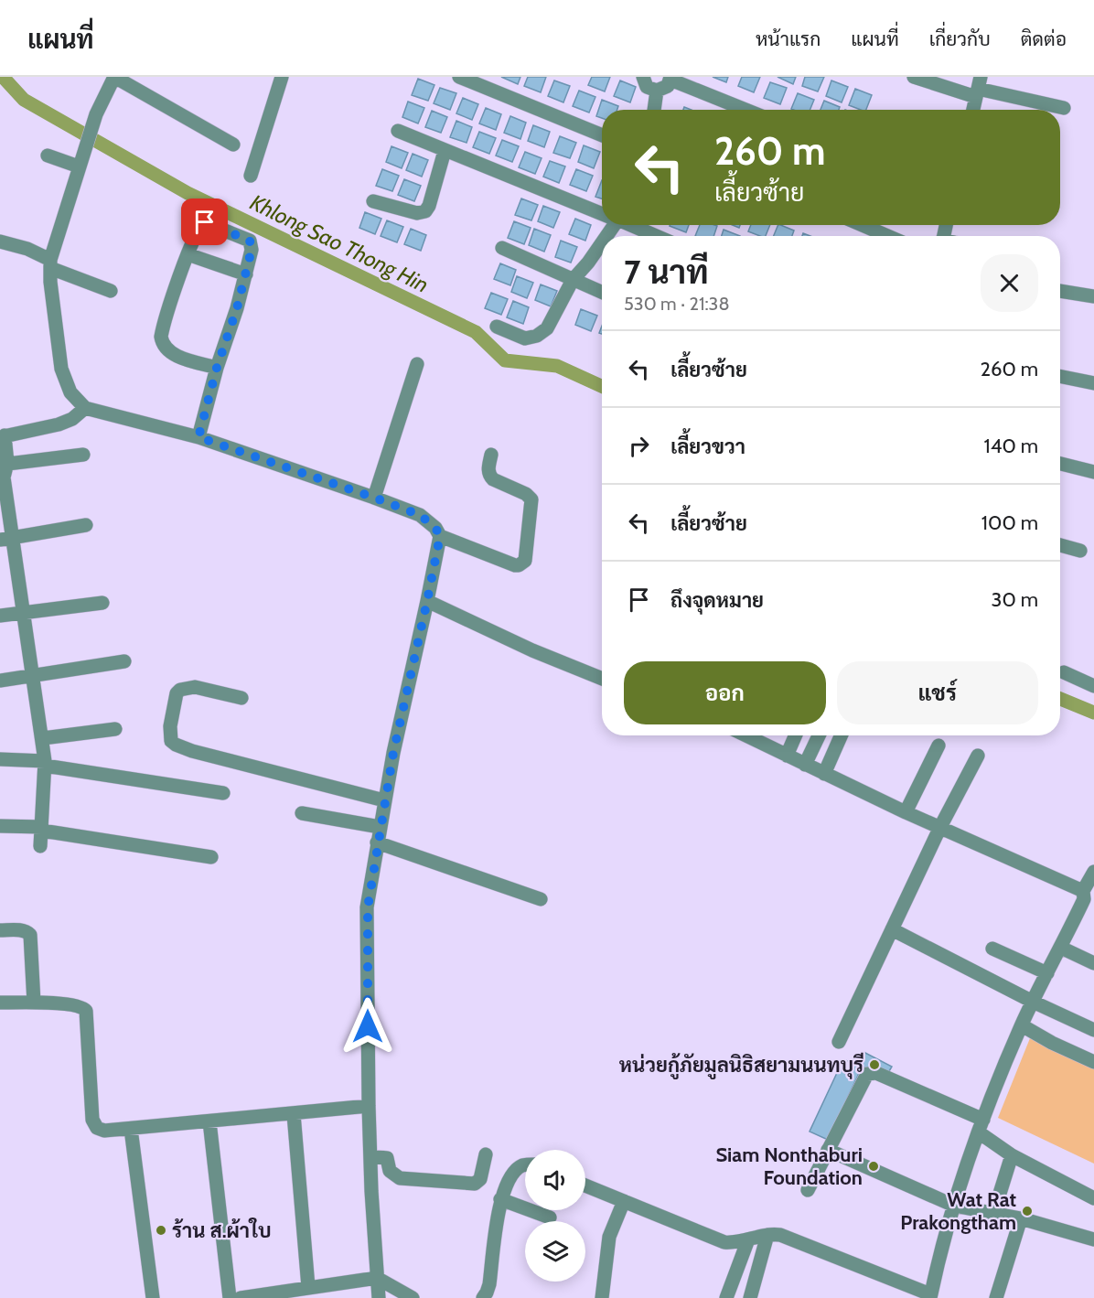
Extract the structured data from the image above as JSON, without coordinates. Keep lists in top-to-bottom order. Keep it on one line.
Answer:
{"water":["Khlong Sao Thong Hin"],"places":["หน่วยกู้ภัยมูลนิธิสยามนนทบุรี","Siam Nonthaburi Foundation","Wat Rat Prakongtham","ร้าน ส.ผ้าใบ"],"page":{"header":"แผนที่","nav":["หน้าแรก","แผนที่","เกี่ยวกับ","ติดต่อ"],"turn":["260 m","เลี้ยวซ้าย"],"heading":["7 นาที","530 m · 21:38"],"list":[{"name":"เลี้ยวซ้าย","value":"260 m"},{"name":"เลี้ยวขวา","value":"140 m"},{"name":"เลี้ยวซ้าย","value":"100 m"},{"name":"ถึงจุดหมาย","value":"30 m"}],"buttons":["ออก","แชร์"]}}
